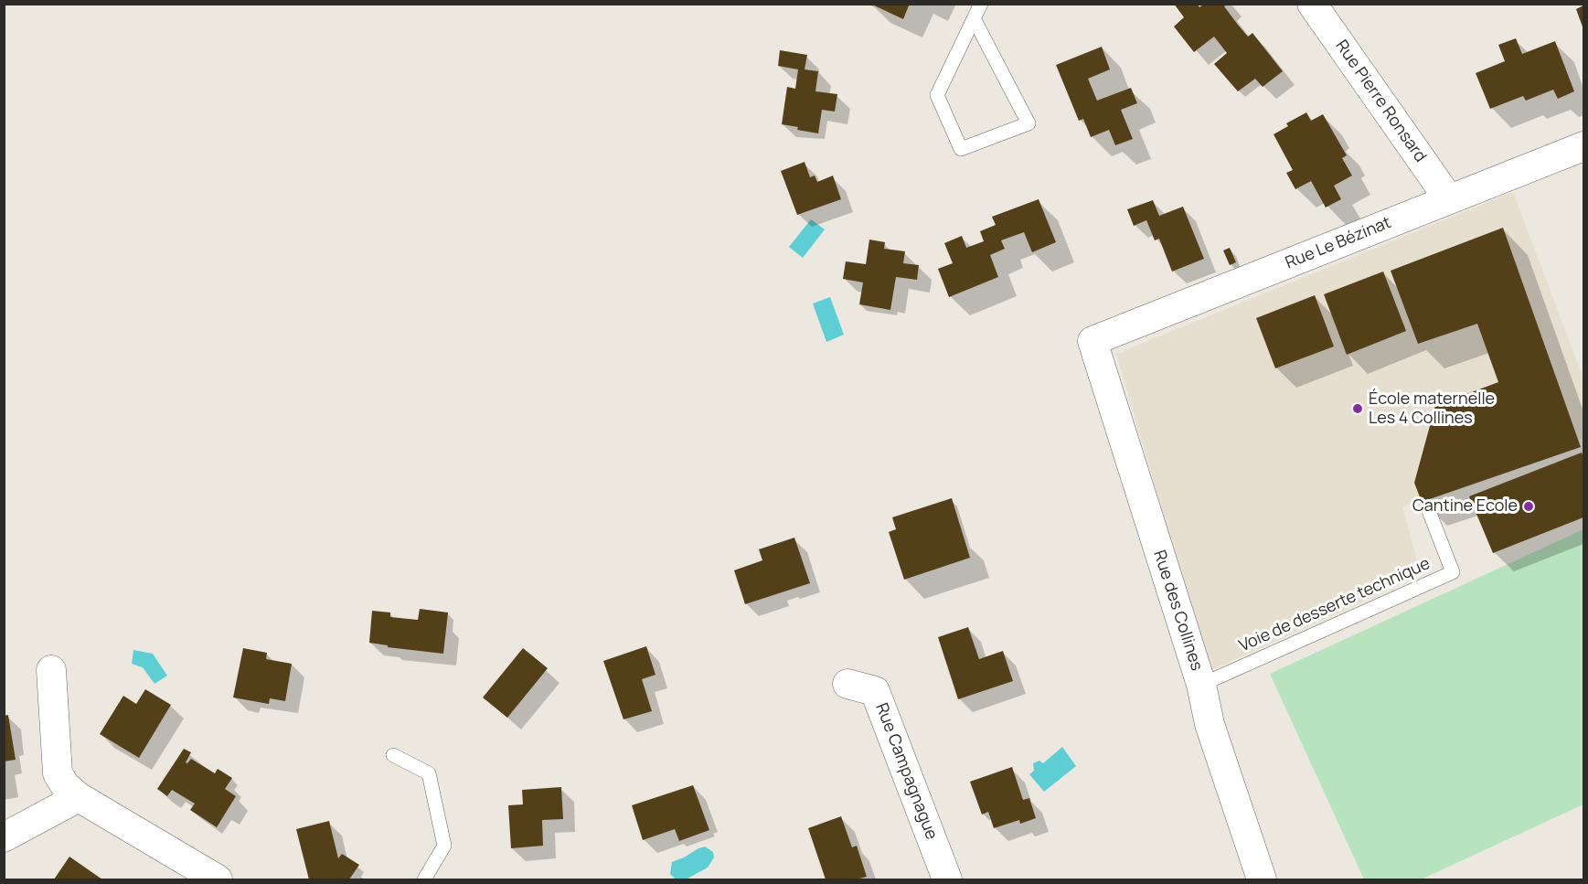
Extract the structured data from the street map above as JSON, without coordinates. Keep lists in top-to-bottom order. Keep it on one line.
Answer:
{"streets":{"street":["Rue Pierre Ronsard","Rue Le Bézinat","Rue des Collines","Rue Campagnague"],"lane":["Voie de desserte technique"]},"crossings":[["Rue Pierre Ronsard","Rue Le Bézinat"],["Rue Le Bézinat","Rue des Collines"],["Voie de desserte technique","Rue des Collines"]],"places":["École maternelle Les 4 Collines","Cantine Ecole"]}
